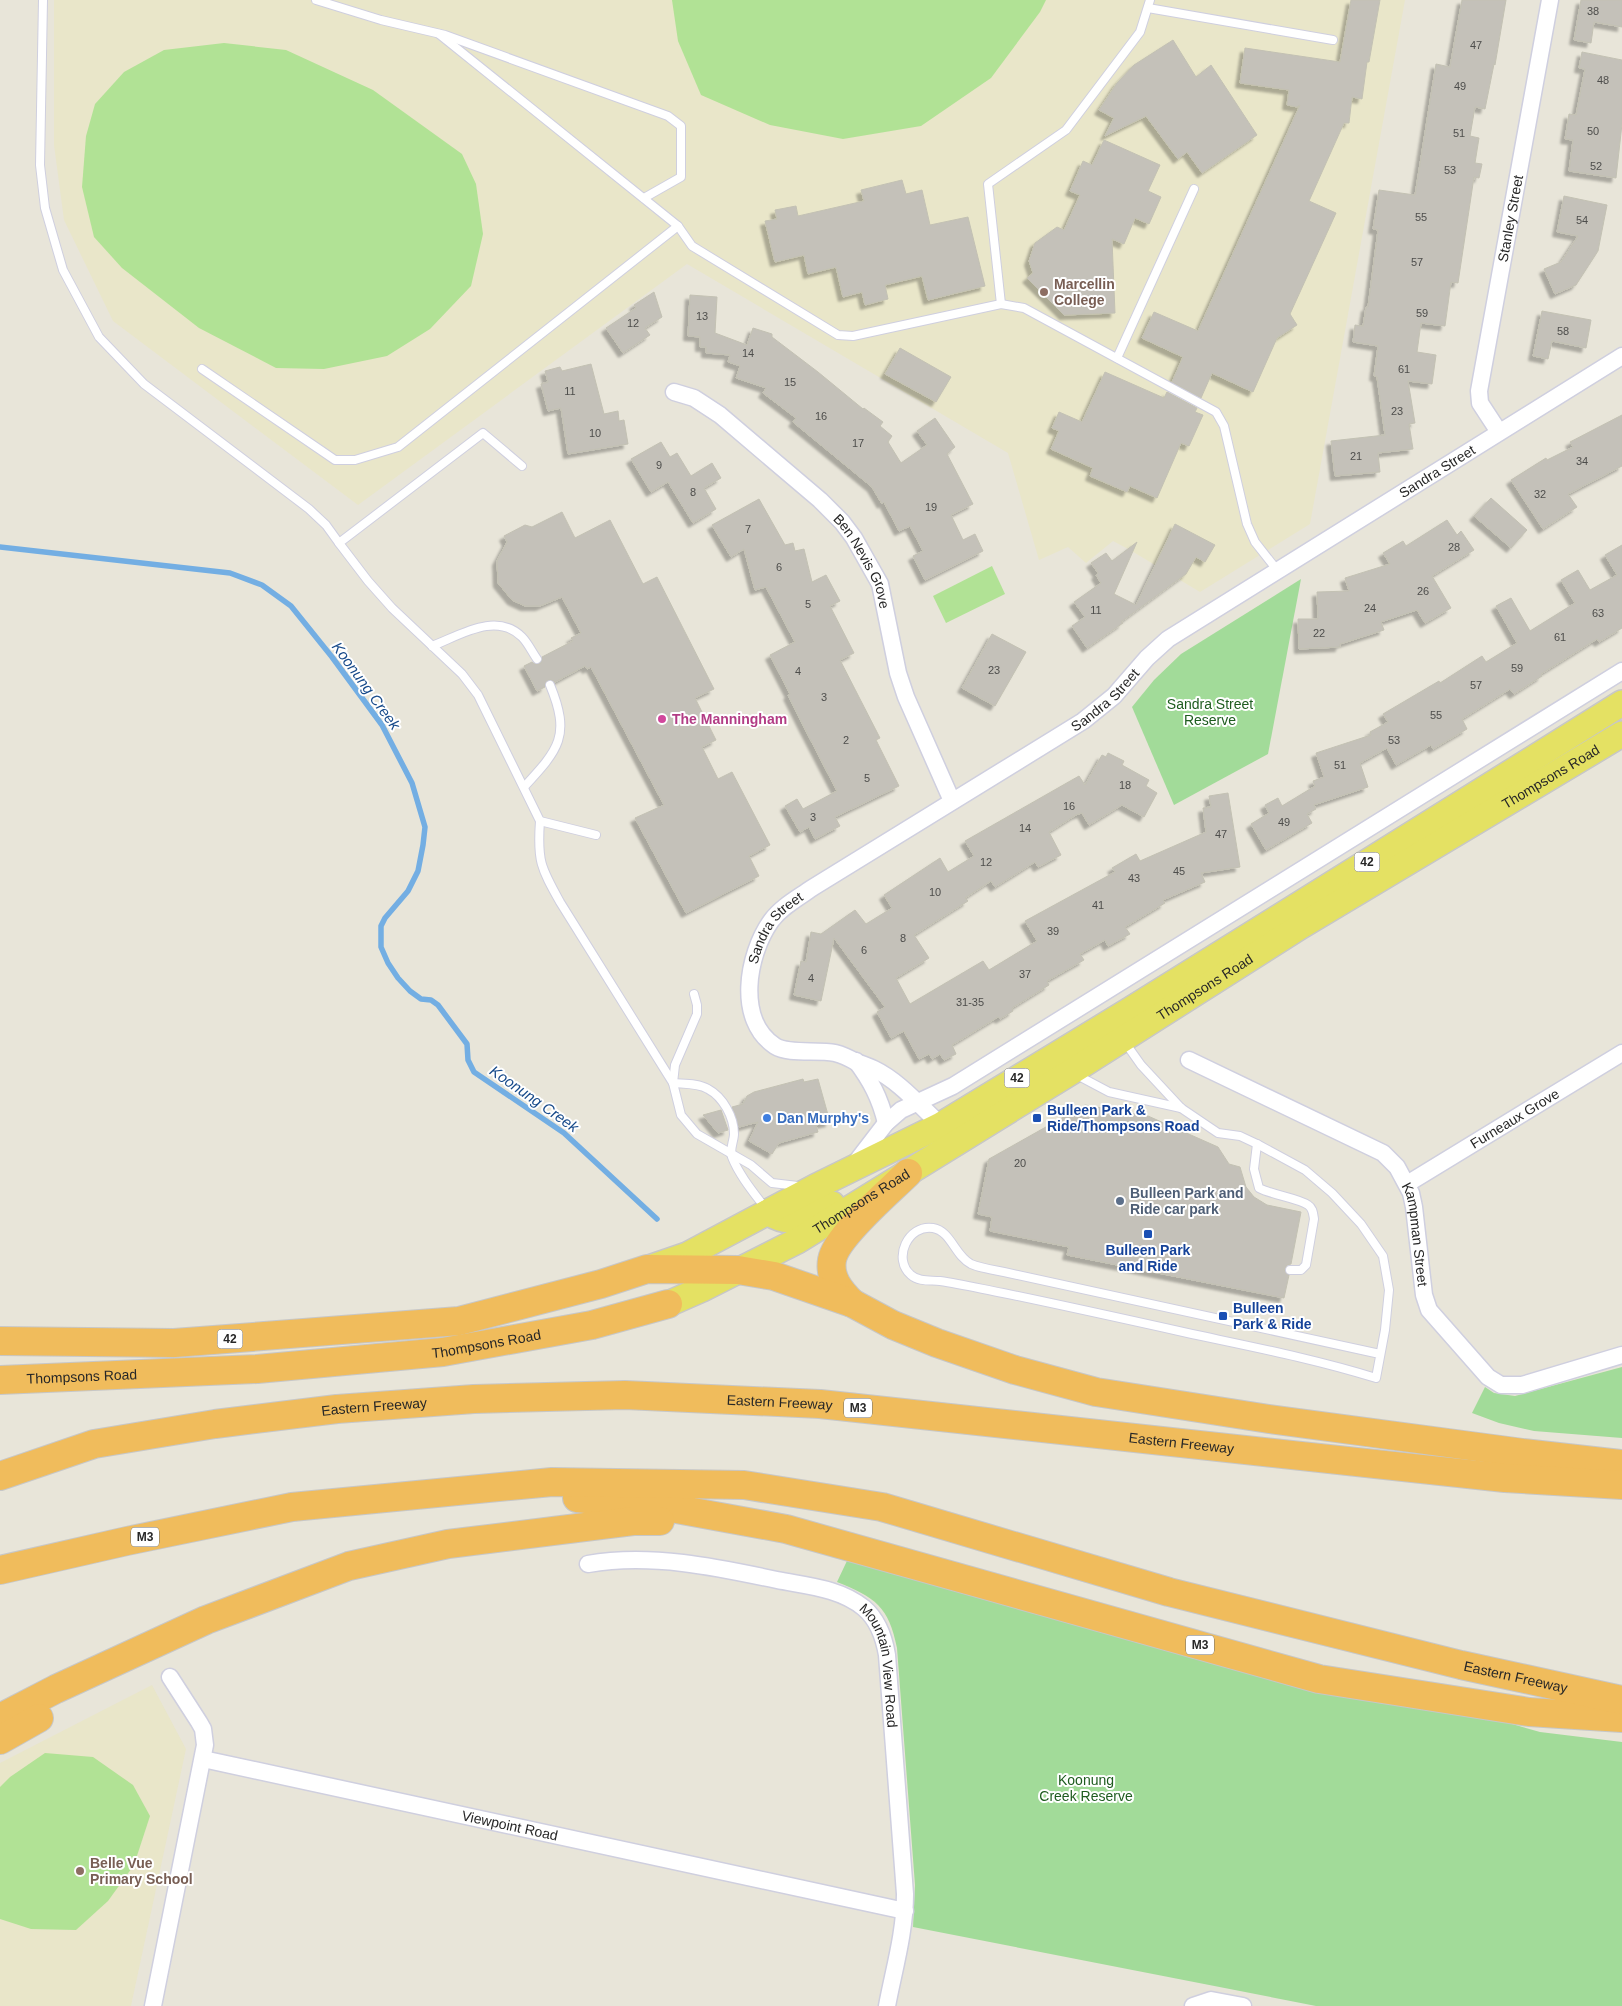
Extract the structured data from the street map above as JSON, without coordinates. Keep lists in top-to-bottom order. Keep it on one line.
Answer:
{"streets":{"highway":["Thompsons Road","42","Eastern Freeway","M3"],"street":["Stanley Street","Sandra Street","Ben Nevis Grove","Furneaux Grove","Kampman Street","Mountain View Road","Viewpoint Road"]},"crossings":[["Stanley Street","Sandra Street"],["Sandra Street","Ben Nevis Grove"],["Sandra Street","Thompsons Road"],["Furneaux Grove","Kampman Street"],["Mountain View Road","Viewpoint Road"]],"water":["Koonung Creek"],"parks":["Sandra Street Reserve","Koonung Creek Reserve"],"places":{"other":["Marcellin College","The Manningham","Dan Murphy's","Bulleen Park and Ride car park","Belle Vue Primary School"],"transit":["Bulleen Park & Ride/Thompsons Road","Bulleen Park and Ride","Bulleen Park & Ride"]},"house_numbers":["38","47","48","49","50","51","52","53","55","54","57","59","13","12","58","14","61","15","11","23","16","10","17","21","34","9","8","32","19","7","28","6","26","5","24","11","63","22","61","59","23","4","57","3","55","2","53","51","5","18","16","3","49","14","47","12","45","43","10","41","39","8","6","37","4","31-35","20"]}
